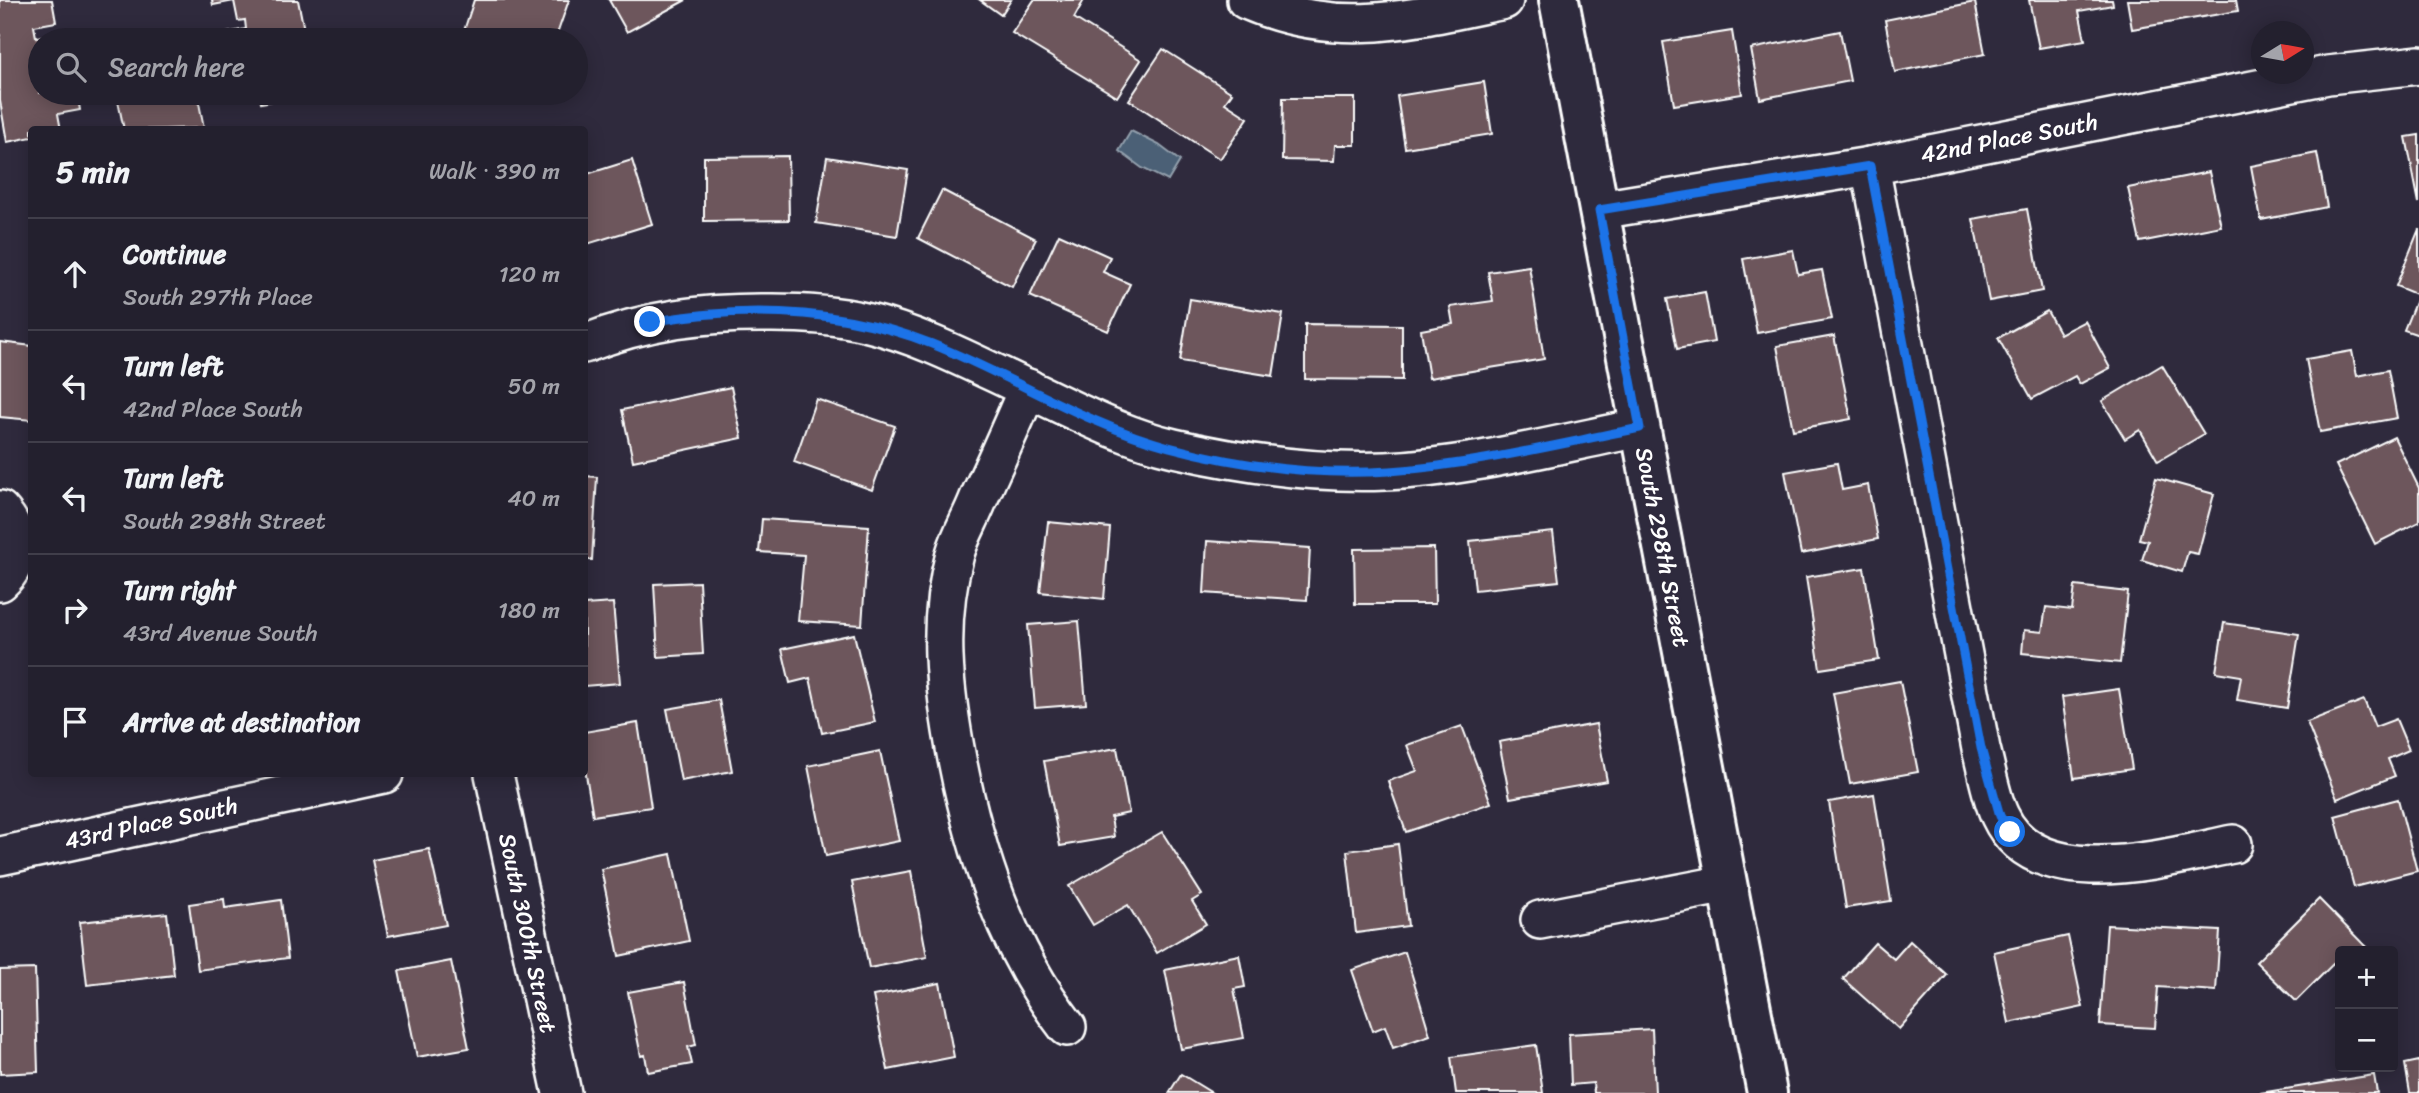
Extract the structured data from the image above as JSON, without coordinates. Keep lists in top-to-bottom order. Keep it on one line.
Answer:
{"streets":{"street":["42nd Place South","South 298th Street","43rd Place South","South 300th Street"]},"crossings":[["42nd Place South","South 298th Street"]],"north":"right","page":{"search":"Search here","heading":["5 min","Walk · 390 m"],"list":[["Continue","South 297th Place","120 m"],["Turn left","42nd Place South","50 m"],["Turn left","South 298th Street","40 m"],["Turn right","43rd Avenue South","180 m"],"Arrive at destination"],"map_buttons":["+","−"]}}
